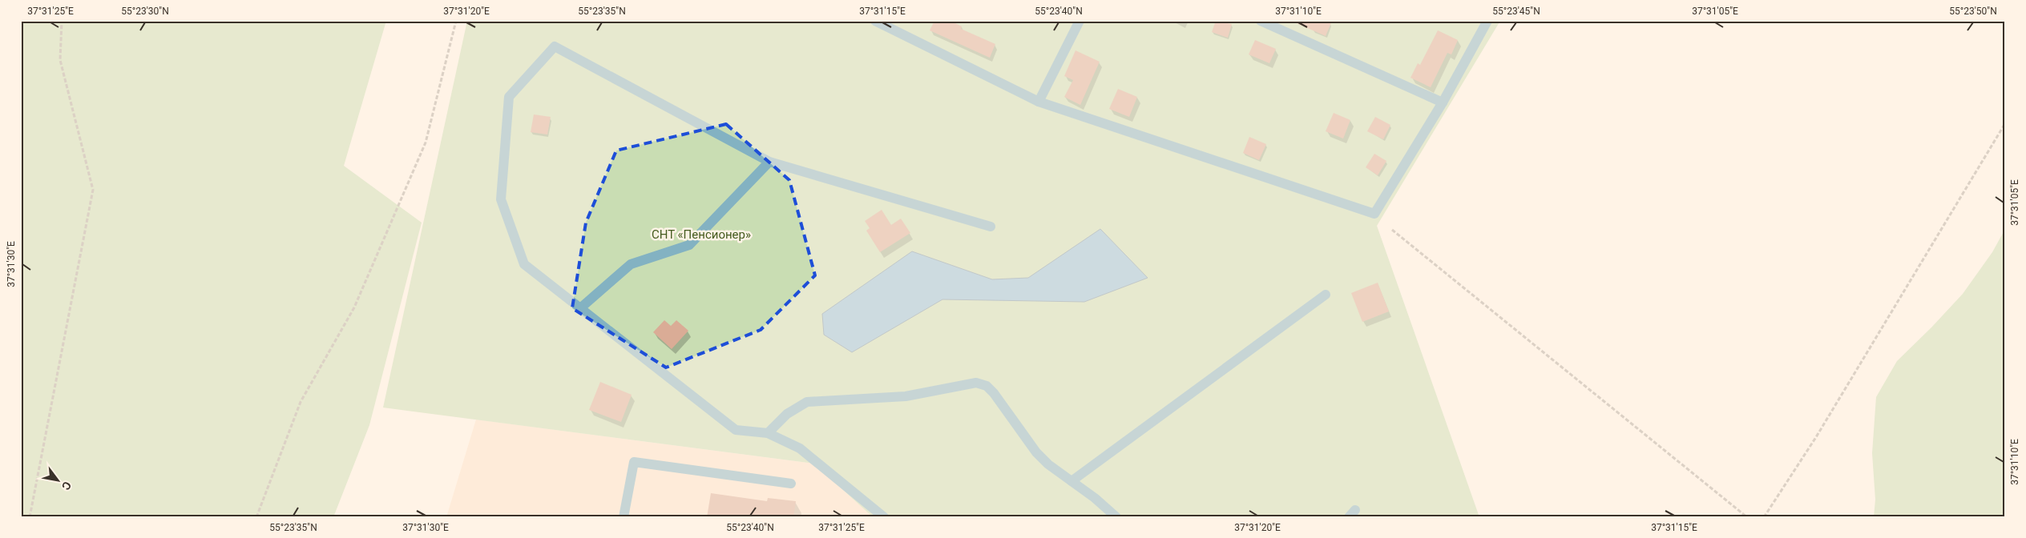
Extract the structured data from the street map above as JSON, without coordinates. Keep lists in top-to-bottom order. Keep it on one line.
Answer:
{"parks":["СНТ «Пенсионер»"],"north":"bottom right","coordinates":["37°31'25\"E","55°23'30\"N","37°31'20\"E","55°23'35\"N","37°31'15\"E","55°23'40\"N","37°31'10\"E","55°23'45\"N","37°31'05\"E","55°23'50\"N","37°31'30\"E"]}
